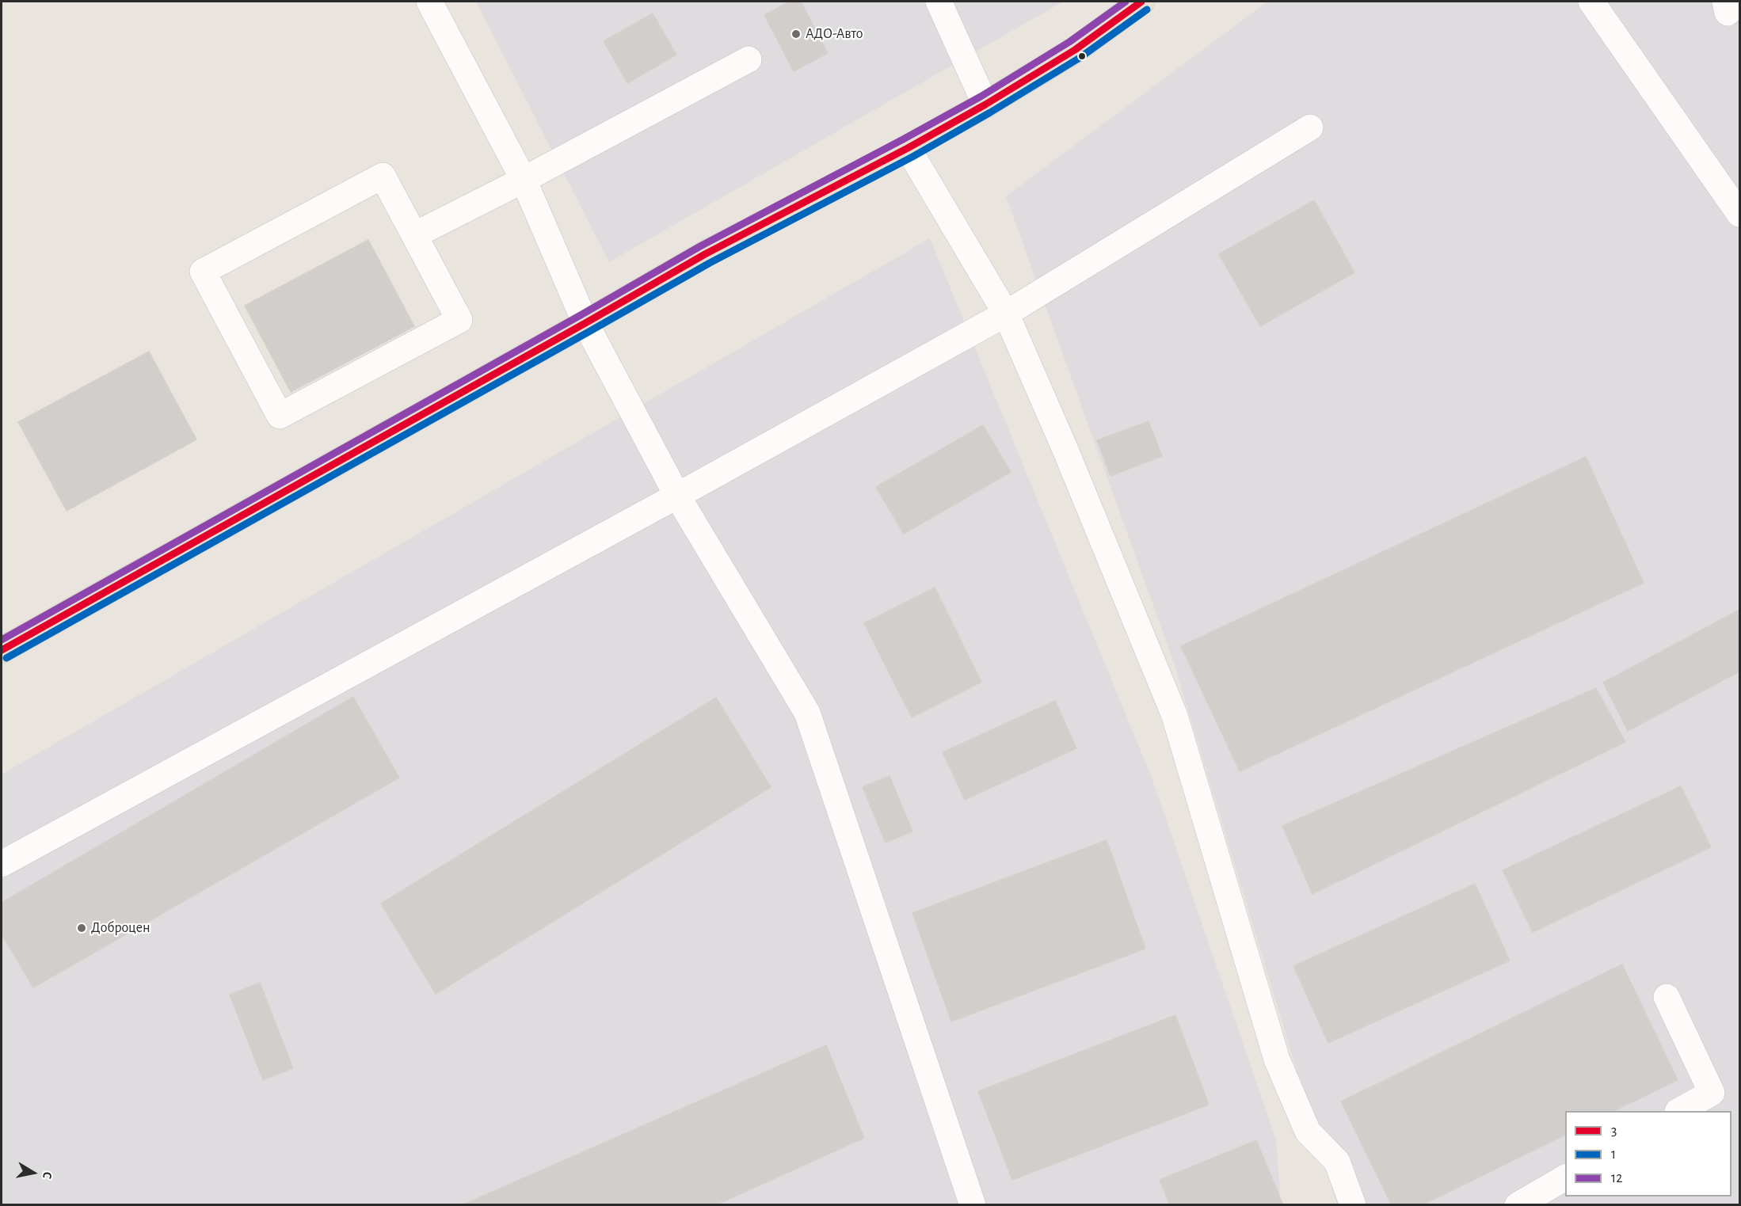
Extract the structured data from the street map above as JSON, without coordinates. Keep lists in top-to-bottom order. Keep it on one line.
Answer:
{"places":["АДО-Авто","Доброцен"],"lines":["transit line 3","transit line 12","transit line 1"],"legend":["3","1","12"],"north":"right"}
